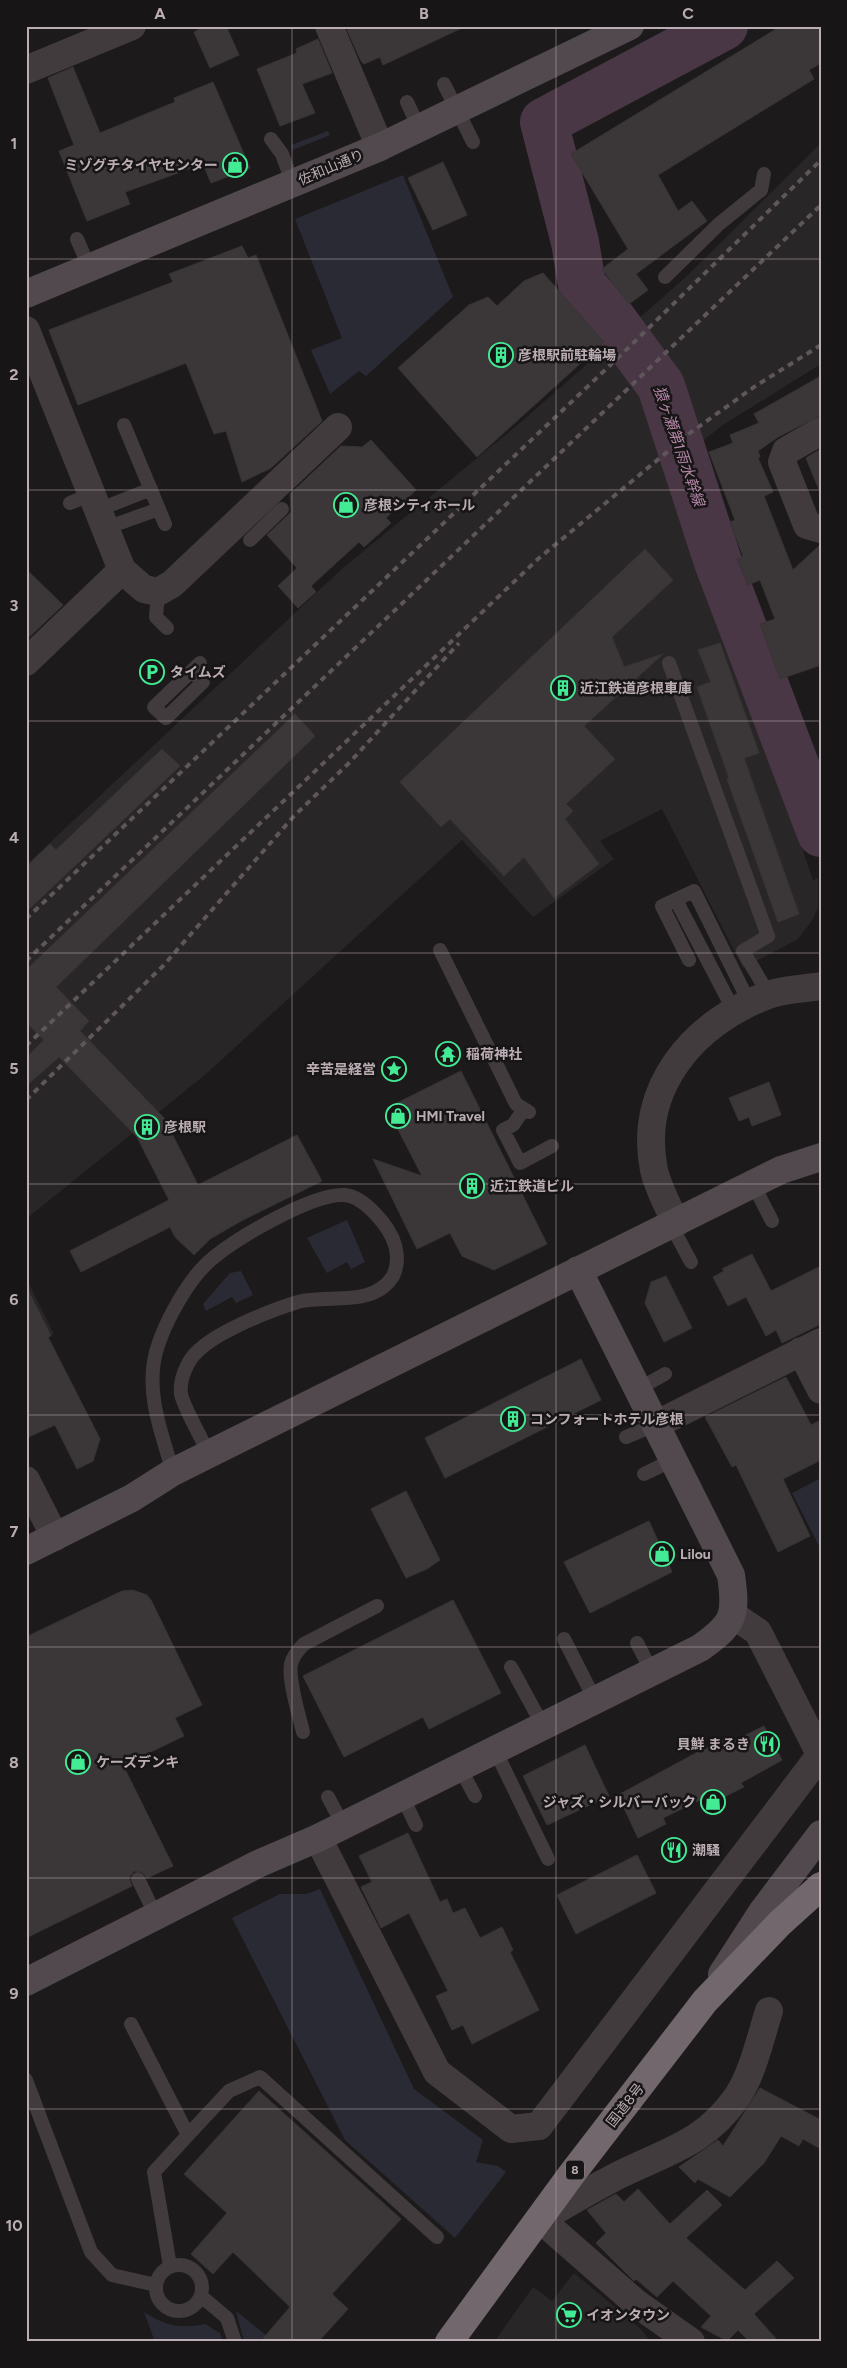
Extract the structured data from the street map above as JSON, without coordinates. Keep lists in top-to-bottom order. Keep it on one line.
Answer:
{"streets":{"highway":["国道8号","8"],"street":["佐和山通り"]},"water":["猿ヶ瀬第1雨水幹線"],"places":{"shop":["ミゾグチタイヤセンター","彦根シティホール","HMI Travel","Lilou","ケーズデンキ","ジャズ・シルバーバック"],"building":["彦根駅前駐輪場","近江鉄道彦根車庫","彦根駅","近江鉄道ビル","コンフォートホテル彦根"],"parking":["タイムズ"],"temple":["稲荷神社"],"place":["辛苦是経営"],"restaurant":["貝鮮 まるき","潮騒"],"supermarket":["イオンタウン"]},"grid":{"columns":["A","B","C"],"rows":["1","2","3","4","5","6","7","8","9","10"]}}
